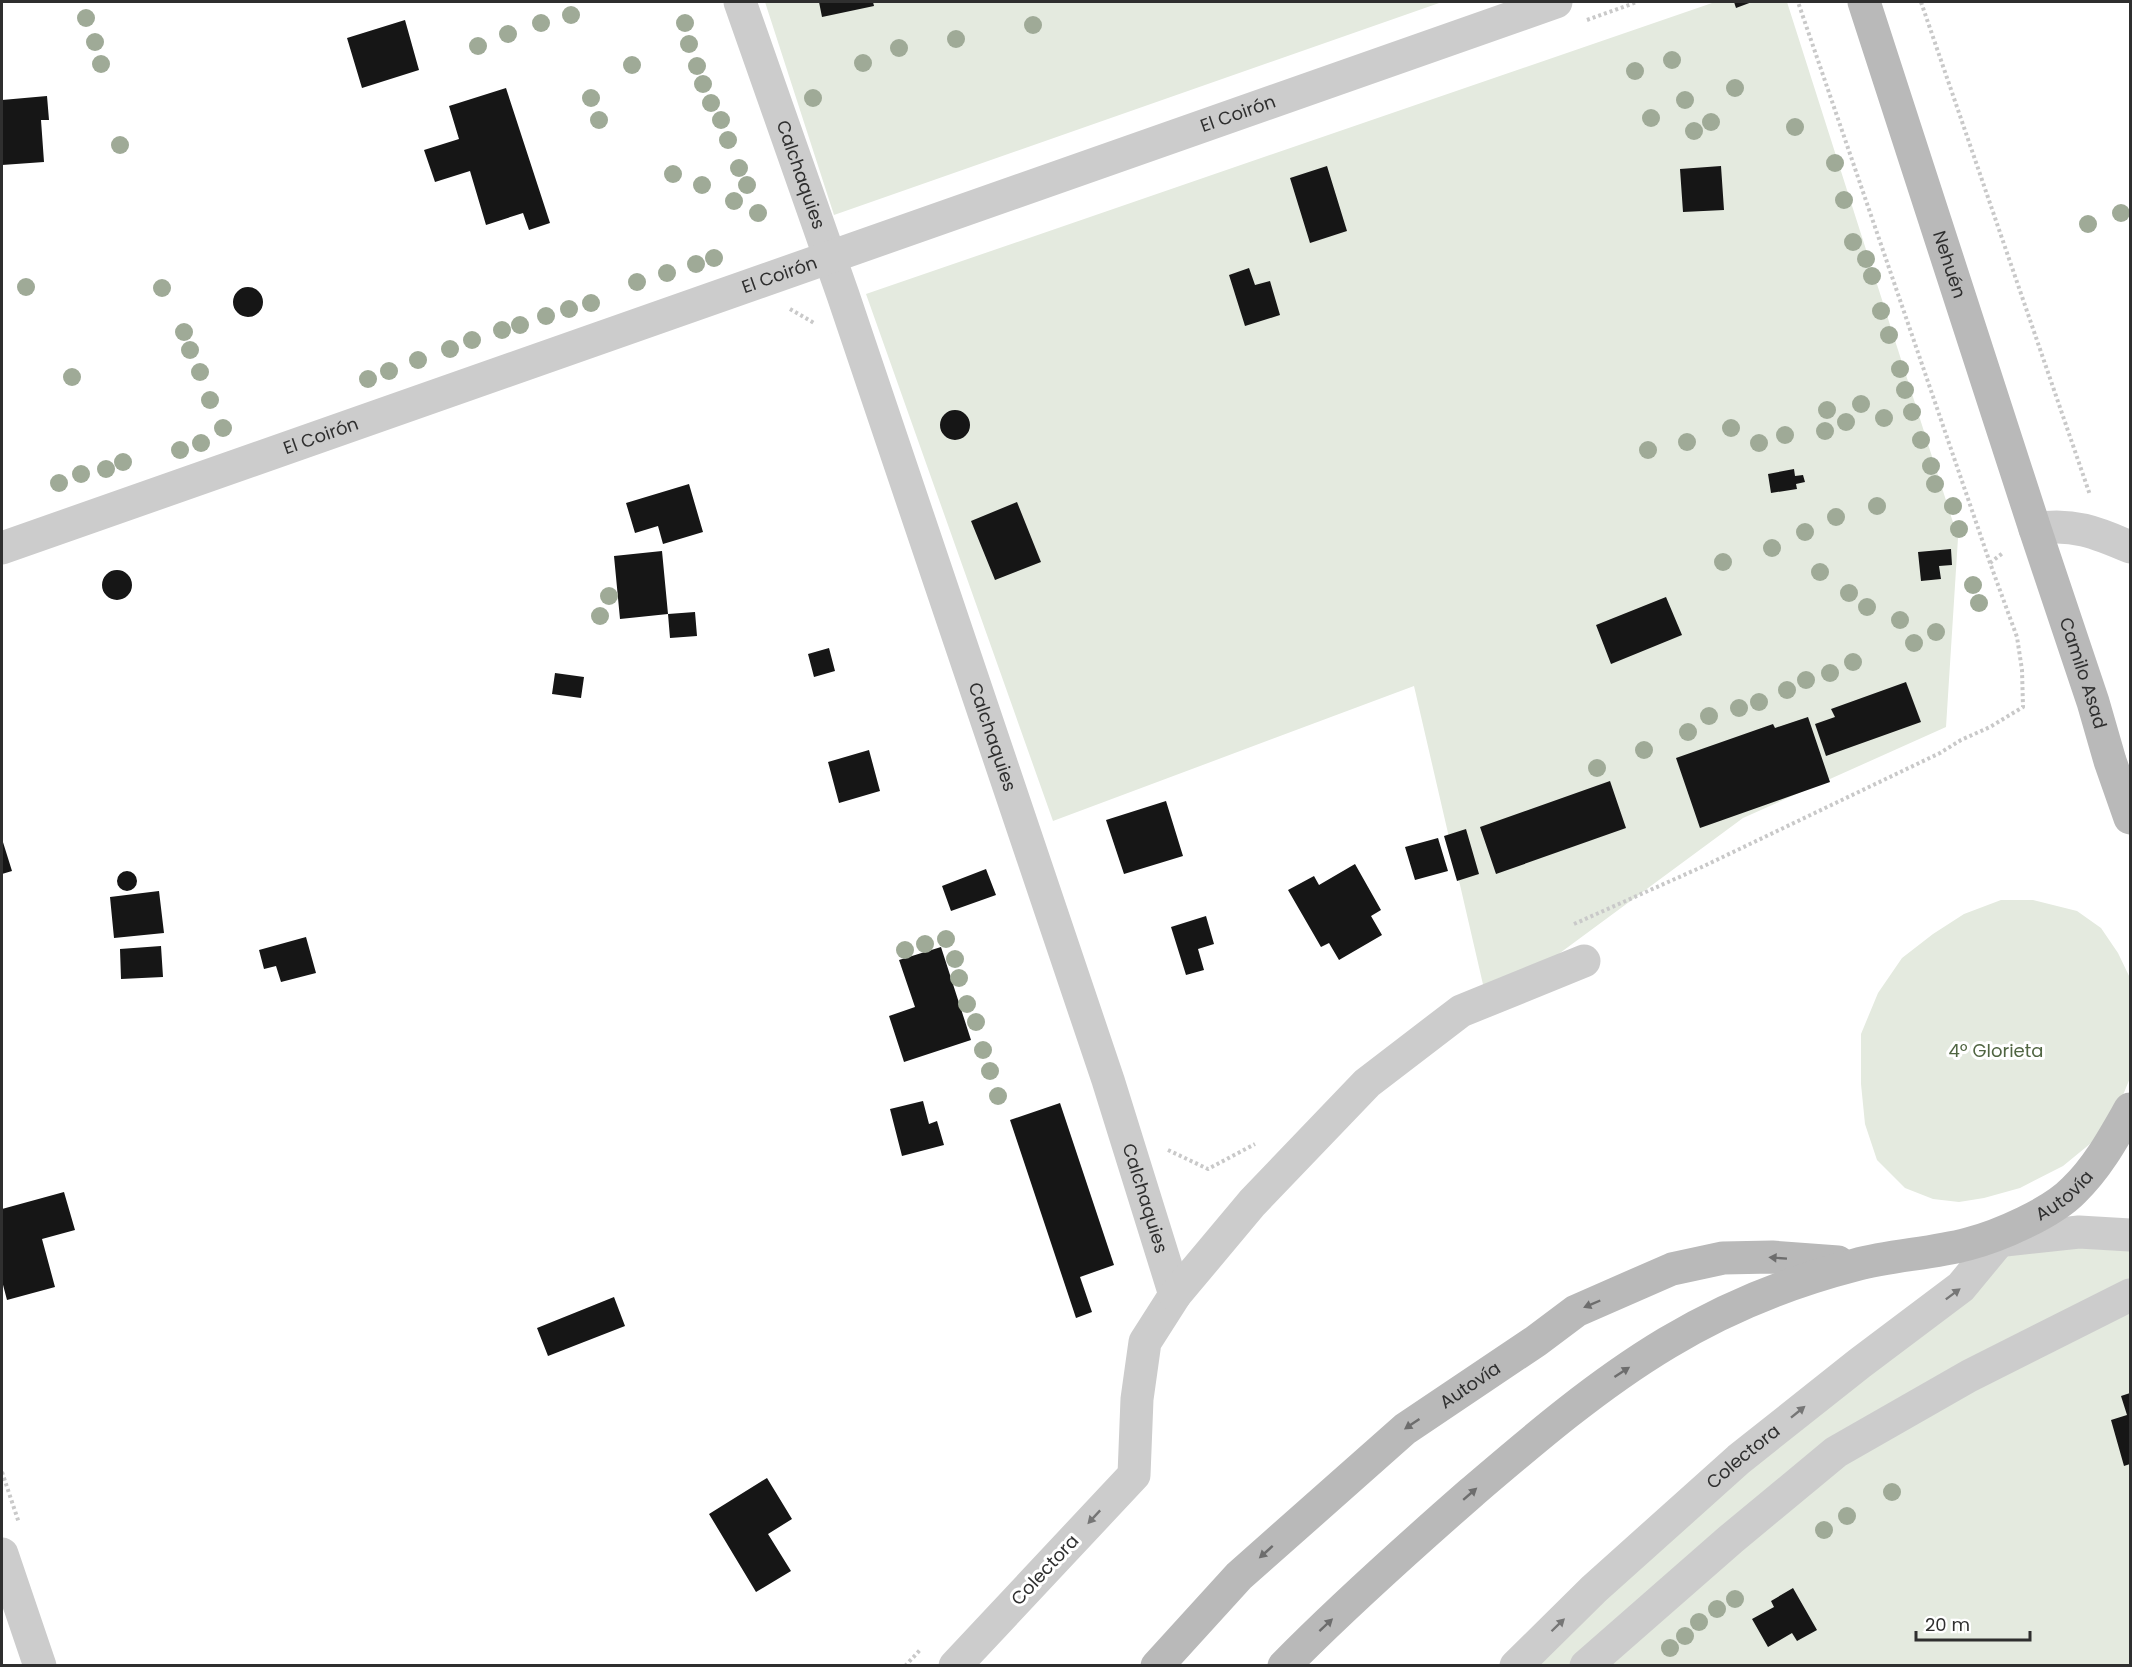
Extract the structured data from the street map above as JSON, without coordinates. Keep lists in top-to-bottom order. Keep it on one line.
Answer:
{"streets":{"street":["El Coirón","Calchaquies","Nehuén","Camilo Asad","Autovía","Colectora"]},"crossings":[["El Coirón","Calchaquies"],["Calchaquies","Colectora"],["Nehuén","Camilo Asad"],["Autovía","Colectora"]],"parks":["4º Glorieta"],"scale_bar":"20 m"}
